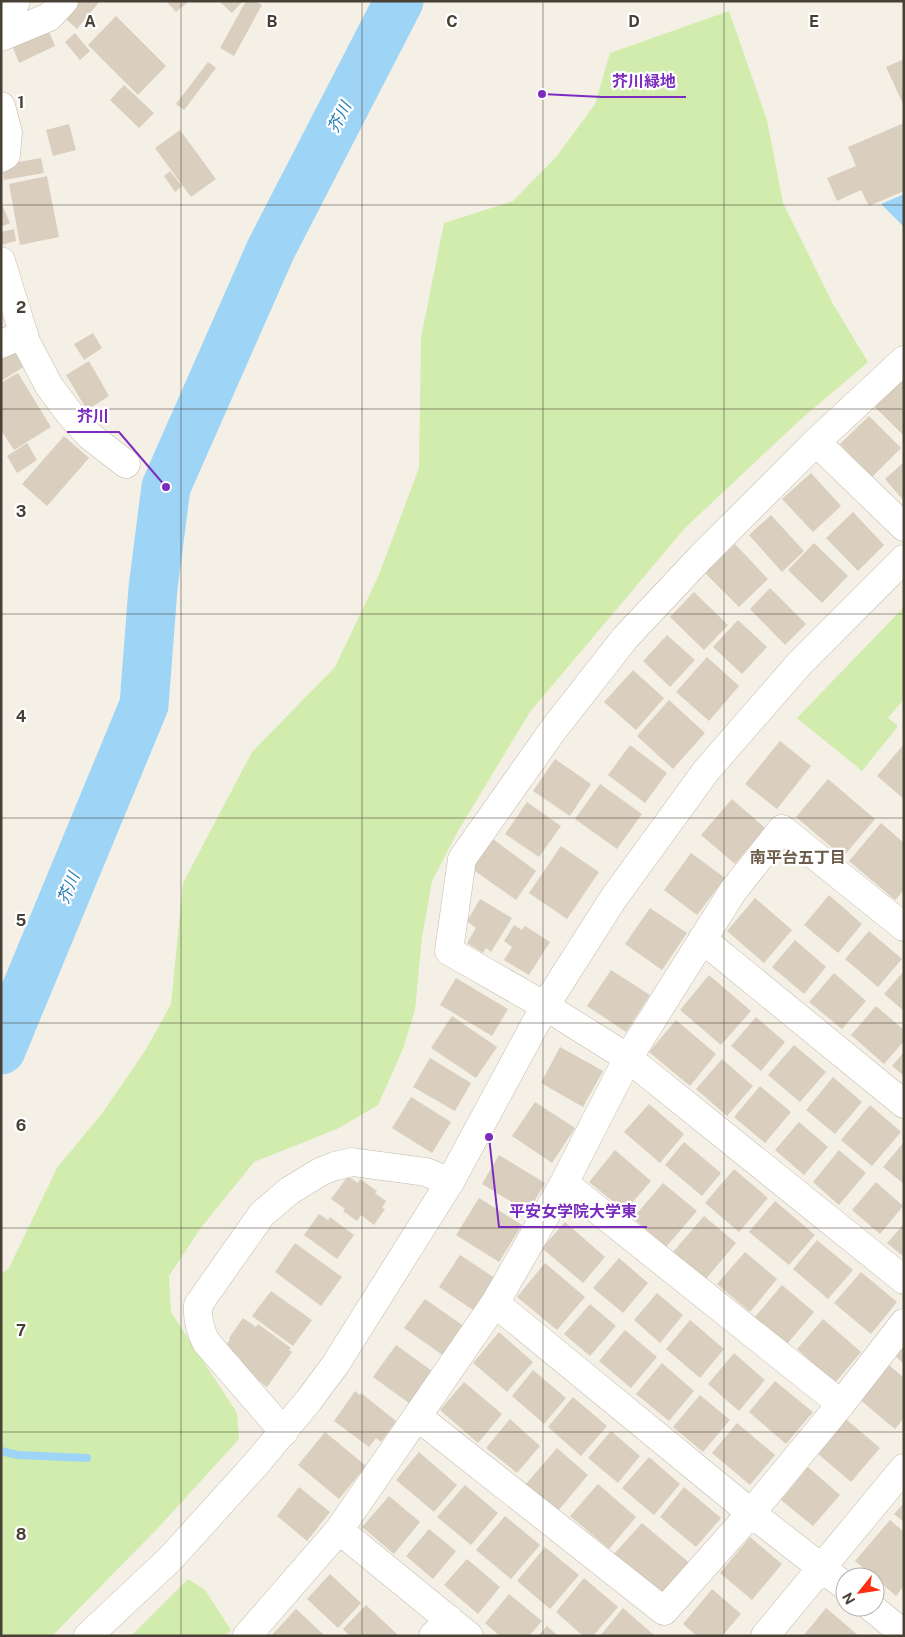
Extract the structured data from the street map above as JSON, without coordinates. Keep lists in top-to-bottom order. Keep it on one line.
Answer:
{"districts":["南平台五丁目"],"water":["芥川"],"places":["芥川緑地","芥川","平安女学院大学東"],"north":"bottom left","grid":{"columns":["A","B","C","D","E"],"rows":["1","2","3","4","5","6","7","8"]}}
